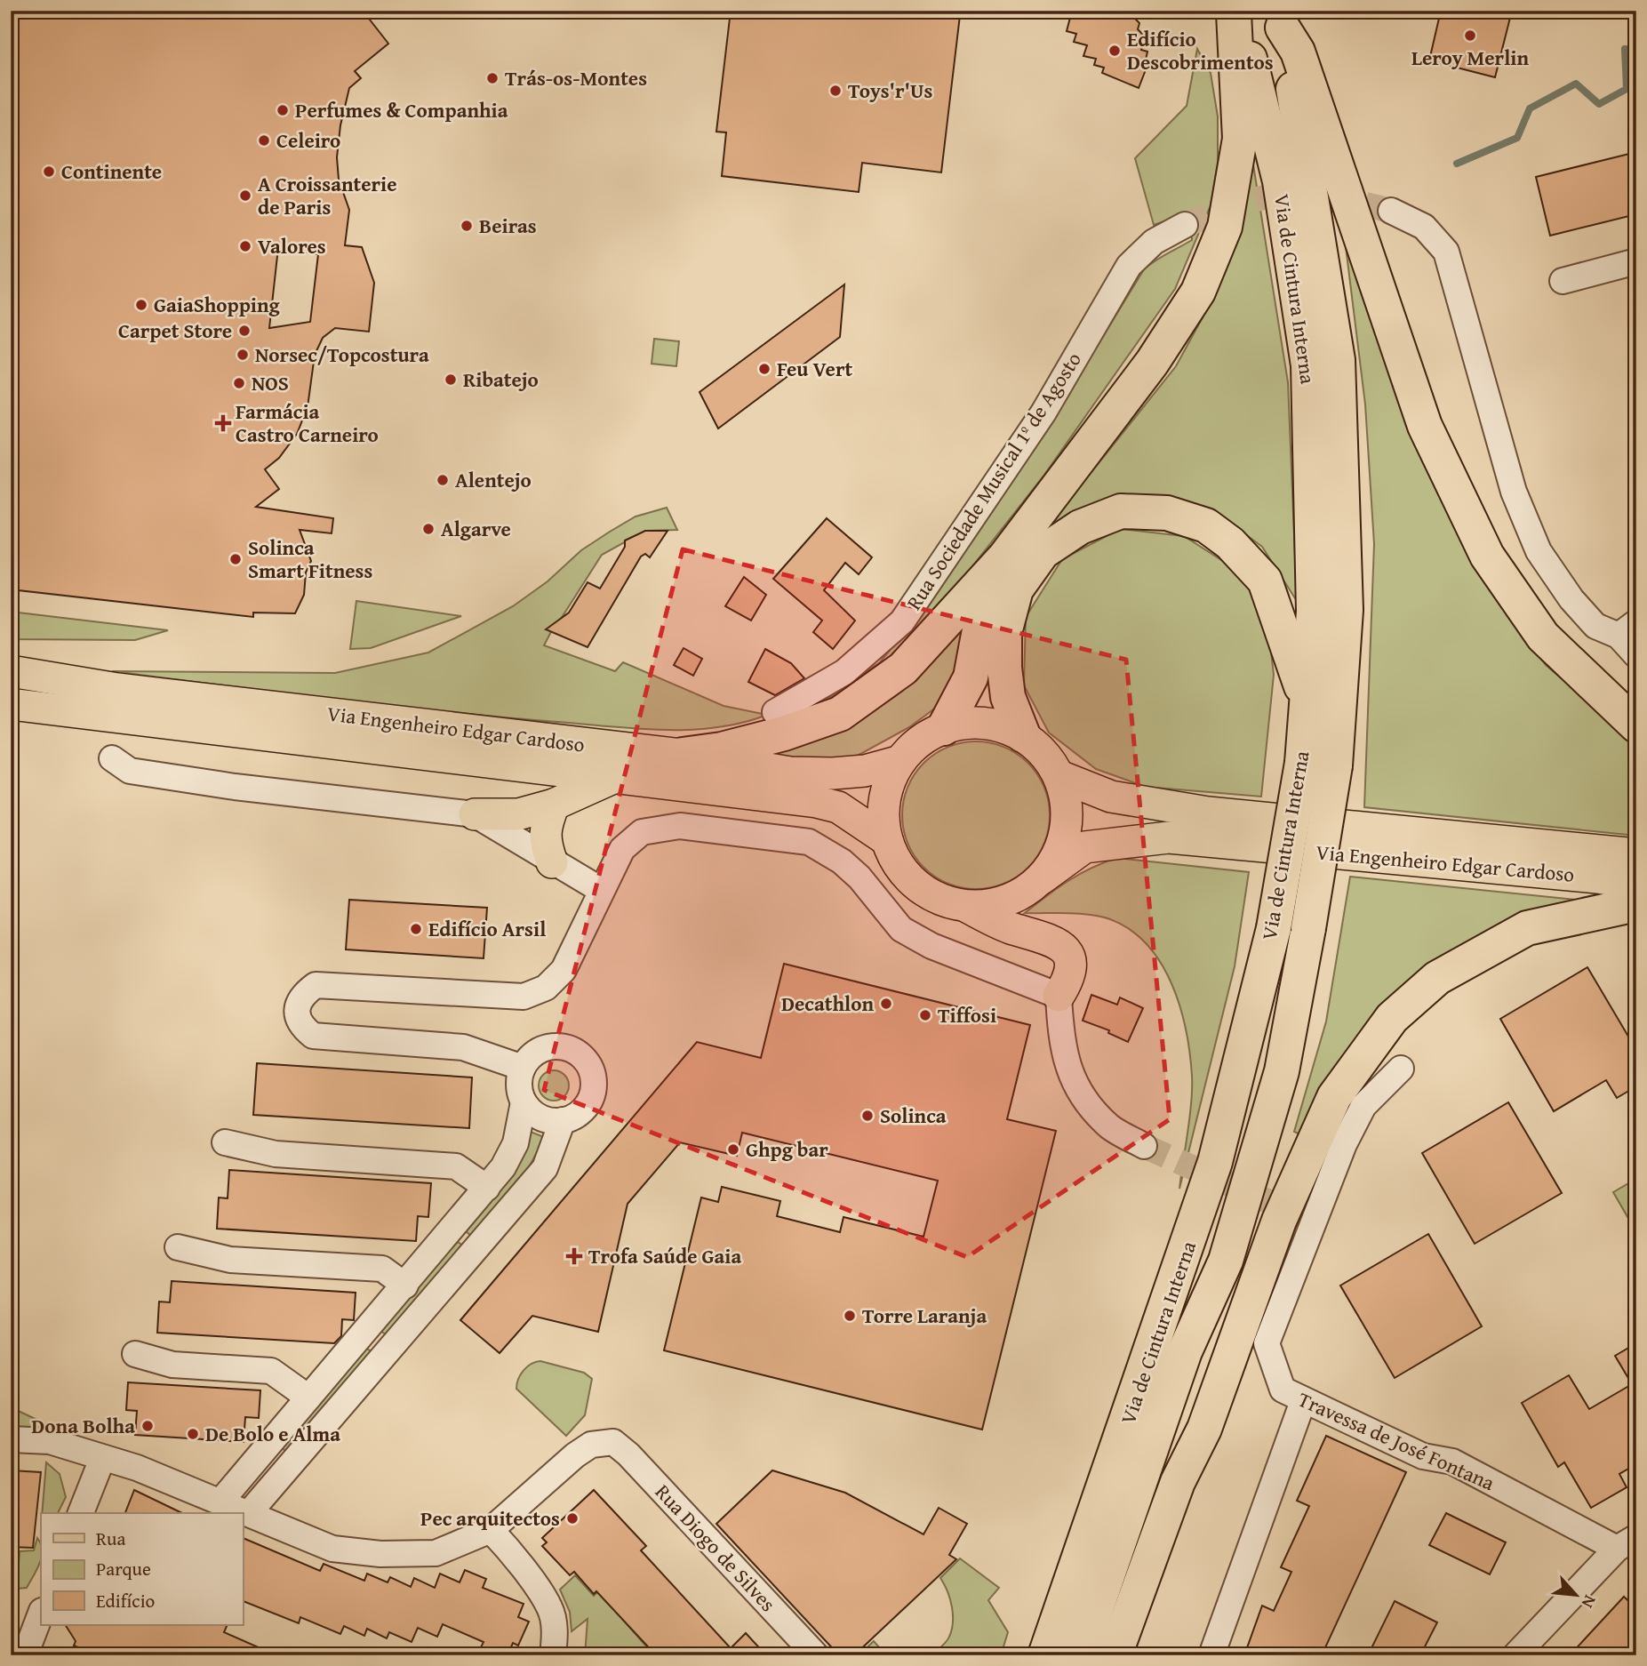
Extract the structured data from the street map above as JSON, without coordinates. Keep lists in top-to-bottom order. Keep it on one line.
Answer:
{"streets":{"highway":["Via de Cintura Interna"],"main road":["Via Engenheiro Edgar Cardoso"],"street":["Rua Sociedade Musical 1º de Agosto","Travessa de José Fontana","Rua Diogo de Silves"]},"places":{"other":["Leroy Merlin","Edifício Descobrimentos","Trás-os-Montes","Toys'r'Us","Perfumes & Companhia","Celeiro","Continente","A Croissanterie de Paris","Beiras","Valores","GaiaShopping","Carpet Store","Norsec/Topcostura","Feu Vert","Ribatejo","NOS","Alentejo","Algarve","Solinca Smart Fitness","Edifício Arsil","Decathlon","Tiffosi","Solinca","Ghpg bar","Torre Laranja","Dona Bolha","De Bolo e Alma","Pec arquitectos"],"health":["Farmácia Castro Carneiro","Trofa Saúde Gaia"]},"legend":["Rua","Parque","Edifício"],"north":"bottom right"}
